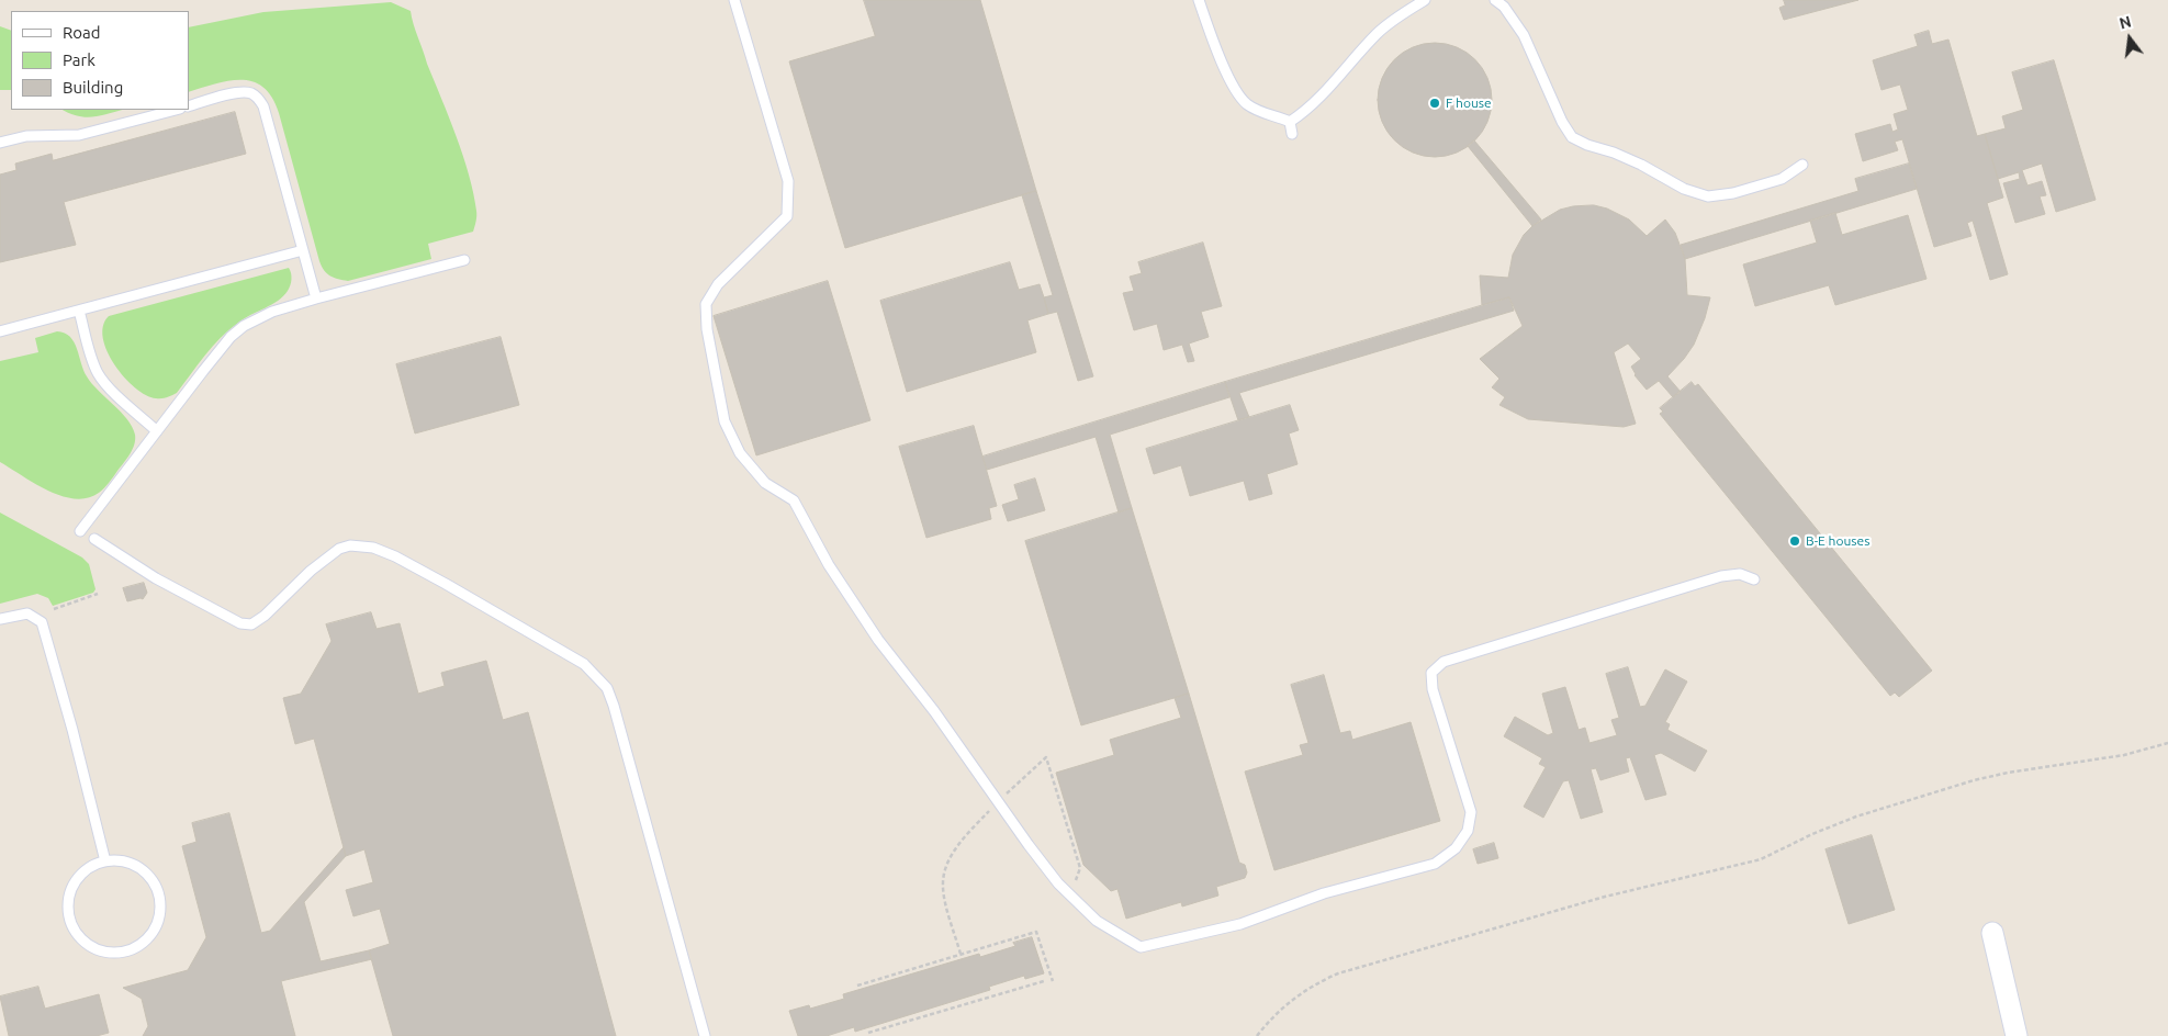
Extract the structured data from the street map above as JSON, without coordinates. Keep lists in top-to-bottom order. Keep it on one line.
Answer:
{"places":["F house","B-E houses"],"legend":["Road","Park","Building"],"north":"top"}
